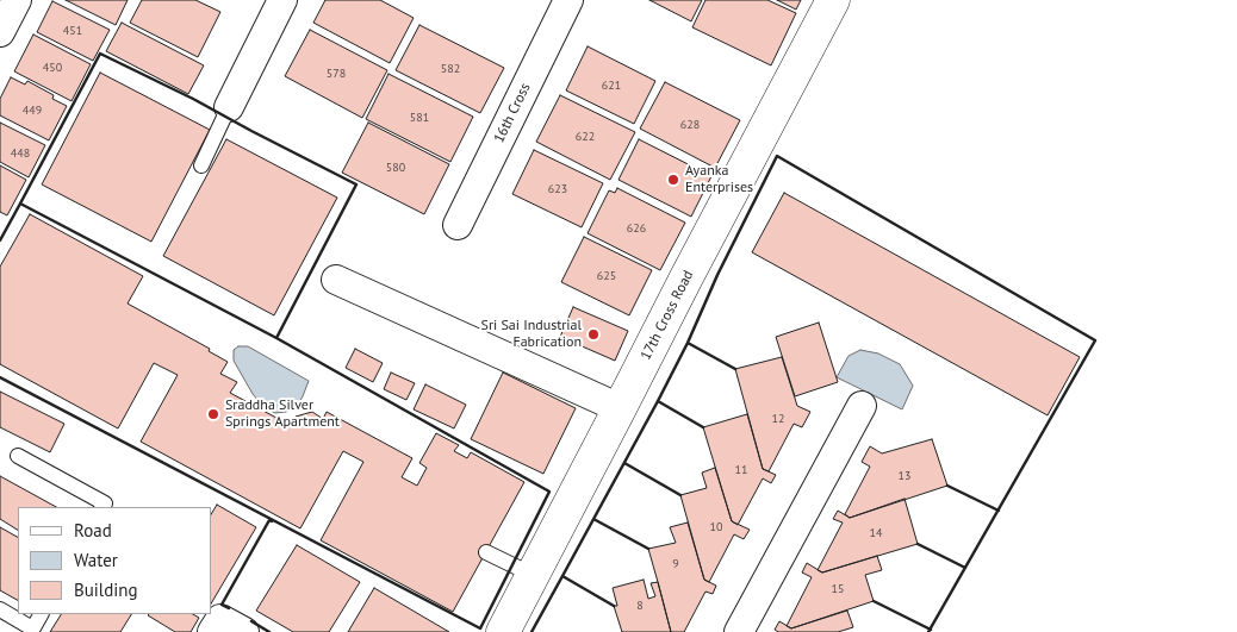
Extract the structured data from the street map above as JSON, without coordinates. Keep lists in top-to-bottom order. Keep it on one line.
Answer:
{"streets":{"street":["16th Cross","17th Cross Road"]},"places":["Ayanka Enterprises","Sri Sai Industrial Fabrication","Sraddha Silver Springs Apartment"],"house_numbers":["451","450","582","578","621","449","581","628","622","448","580","623","626","625","12","11","13","10","14","9","15","8"],"legend":["Road","Water","Building"]}
